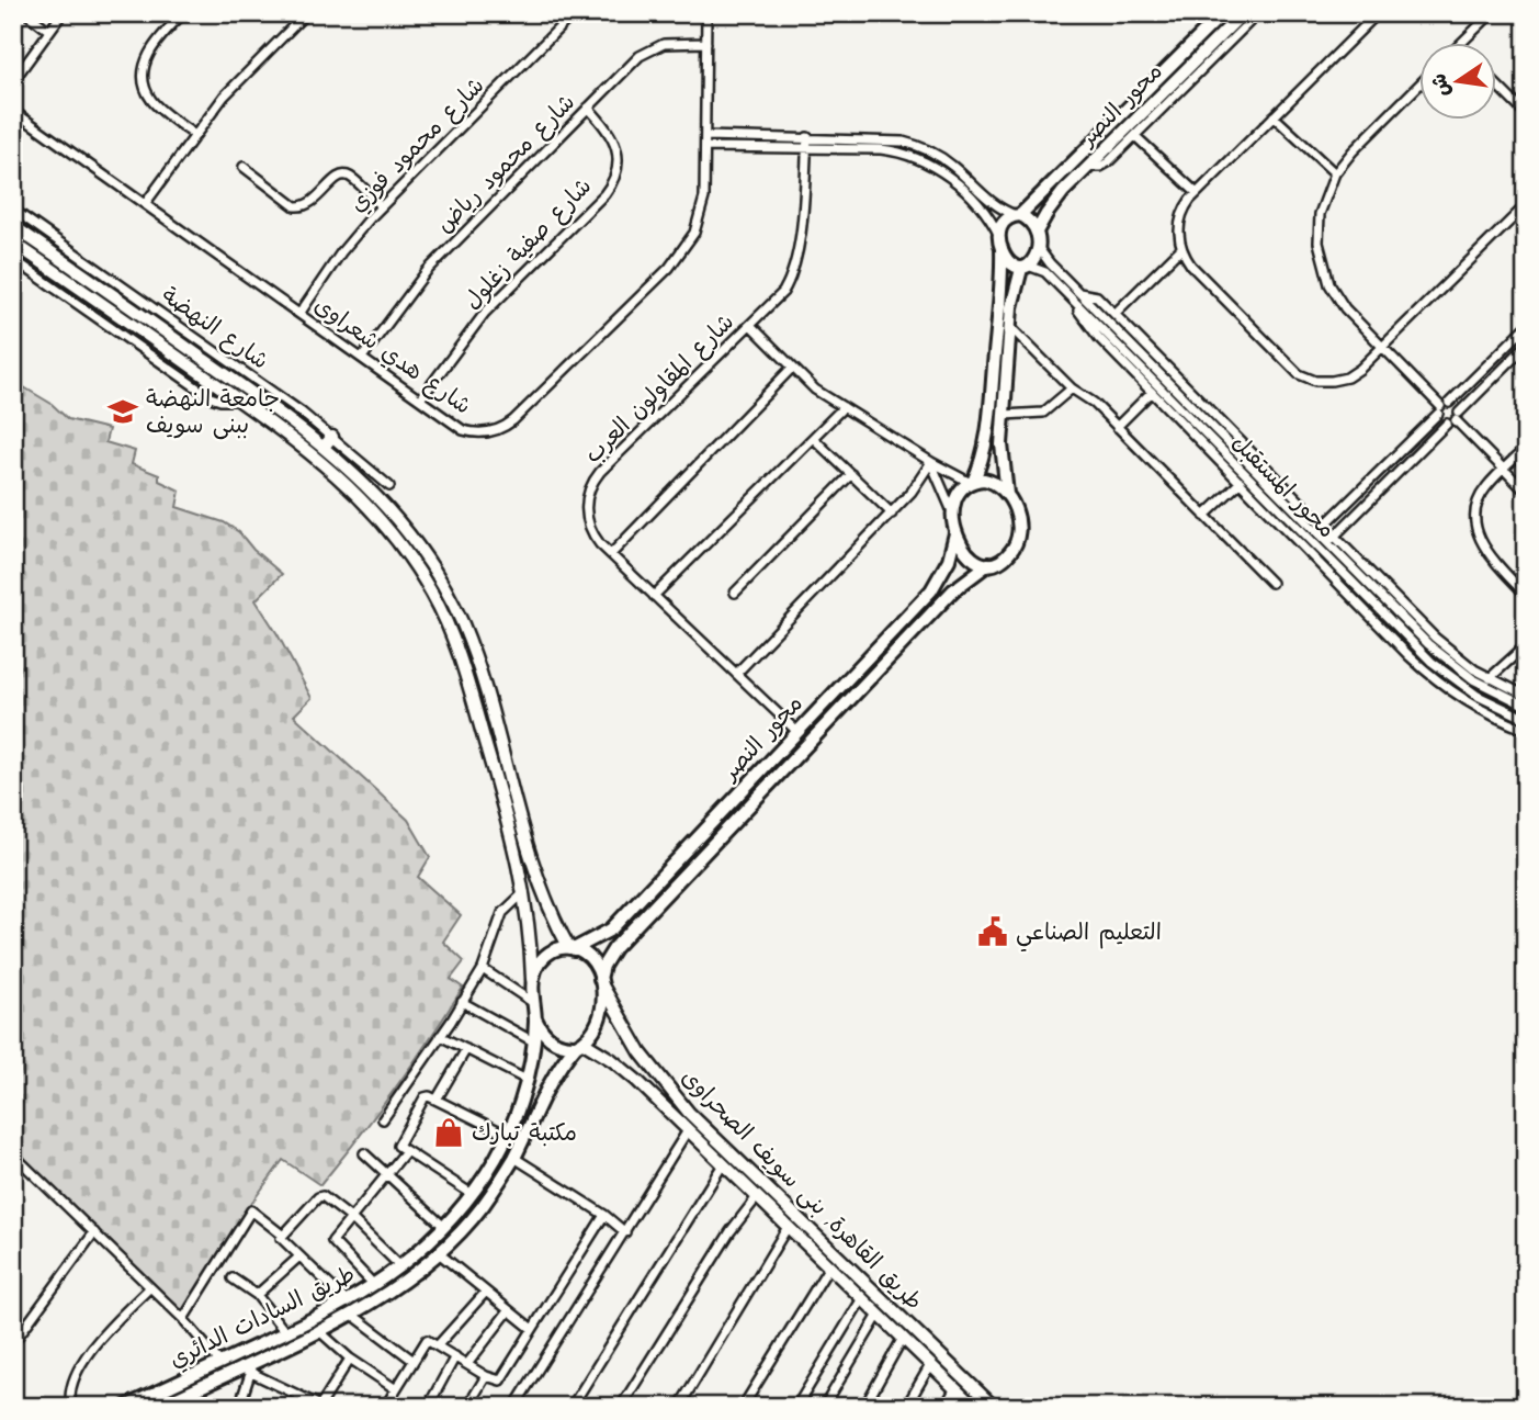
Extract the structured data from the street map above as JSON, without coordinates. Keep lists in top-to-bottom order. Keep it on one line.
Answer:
{"streets":{"highway":["محور النصر","طريق السادات الدائري"],"main road":["طريق القاهرة, بنى سويف الصحراوى"],"street":["شارع محمود فوزي","شارع محمود رياض","شارع صفية زغلول","شارع النهضة","شارع هدي شعراوى","شارع المقاولون العرب","محور المستقبل"]},"crossings":[["محور النصر","شارع المقاولون العرب"],["محور النصر","محور المستقبل"],["محور النصر","طريق القاهرة, بنى سويف الصحراوى"],["محور النصر","طريق السادات الدائري"],["شارع محمود فوزي","شارع هدي شعراوى"],["شارع محمود رياض","شارع صفية زغلول"],["شارع محمود رياض","شارع هدي شعراوى"],["شارع صفية زغلول","شارع هدي شعراوى"],["طريق القاهرة, بنى سويف الصحراوى","طريق السادات الدائري"]],"places":{"school or university":["جامعة النهضة ببنى سويف"],"public building":["التعليم الصناعي"],"shop":["مكتبة تبارك"]},"north":"left"}
